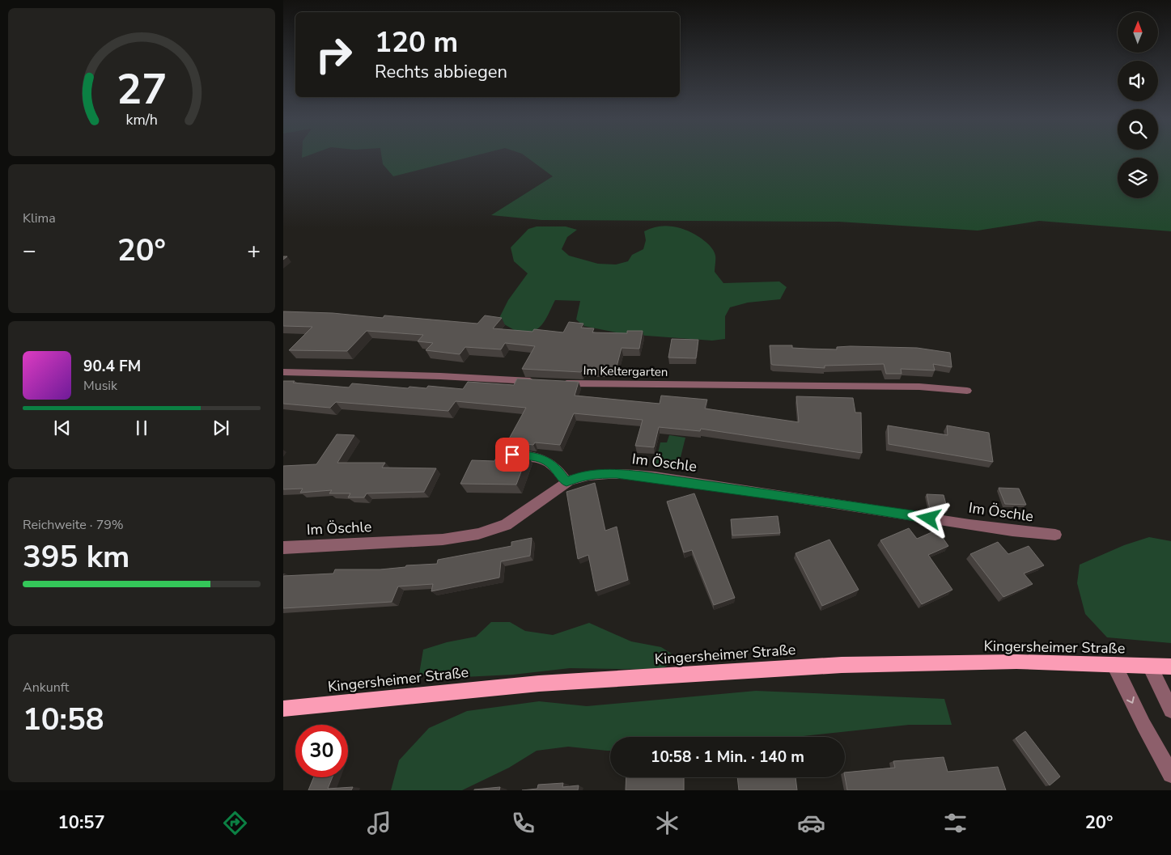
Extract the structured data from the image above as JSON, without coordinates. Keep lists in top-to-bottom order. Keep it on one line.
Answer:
{"streets":{"main road":["Kingersheimer Straße"],"street":["Im Keltergarten","Im Öschle"]},"north":"top","page":{"turn":["120 m","Rechts abbiegen"],"tile":["Klima",["Reichweite · 79%","395 km"],["Ankunft","10:58"]],"heat":["−","20°","+"],"song":["90.4 FM","Musik"],"limit":"30","trip":"10:58 · 1 Min. · 140 m","tabs":["10:57","20°"],"gauge":["27","km/h"]}}
